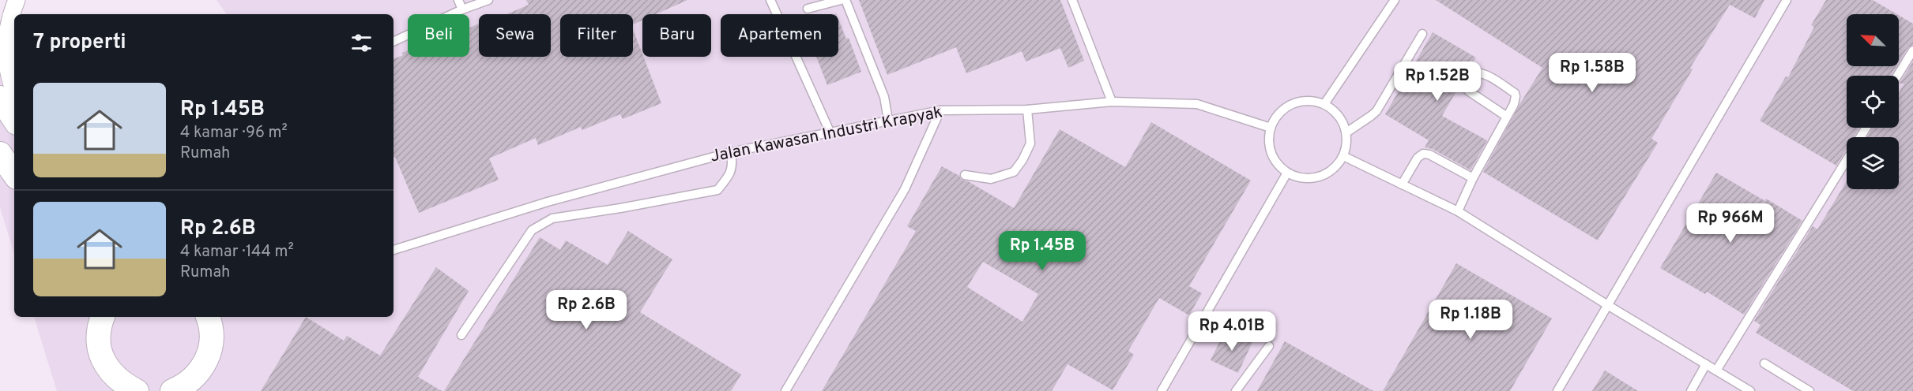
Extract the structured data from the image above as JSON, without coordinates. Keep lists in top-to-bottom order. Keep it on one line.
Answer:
{"streets":{"lane":["Jalan Kawasan Industri Krapyak"]},"north":"top left","page":{"chip":["Beli","Sewa","Filter","Baru","Apartemen"],"heading":"7 properti","price":["Rp 1.58B","Rp 1.52B","Rp 966M","Rp 1.45B","Rp 2.6B","Rp 1.18B","Rp 4.01B"],"list":[{"name":"Rp 1.45B","note":"4 kamar · 96 m² · Rumah"},{"name":"Rp 2.6B","note":"4 kamar · 144 m² · Rumah"}]}}
